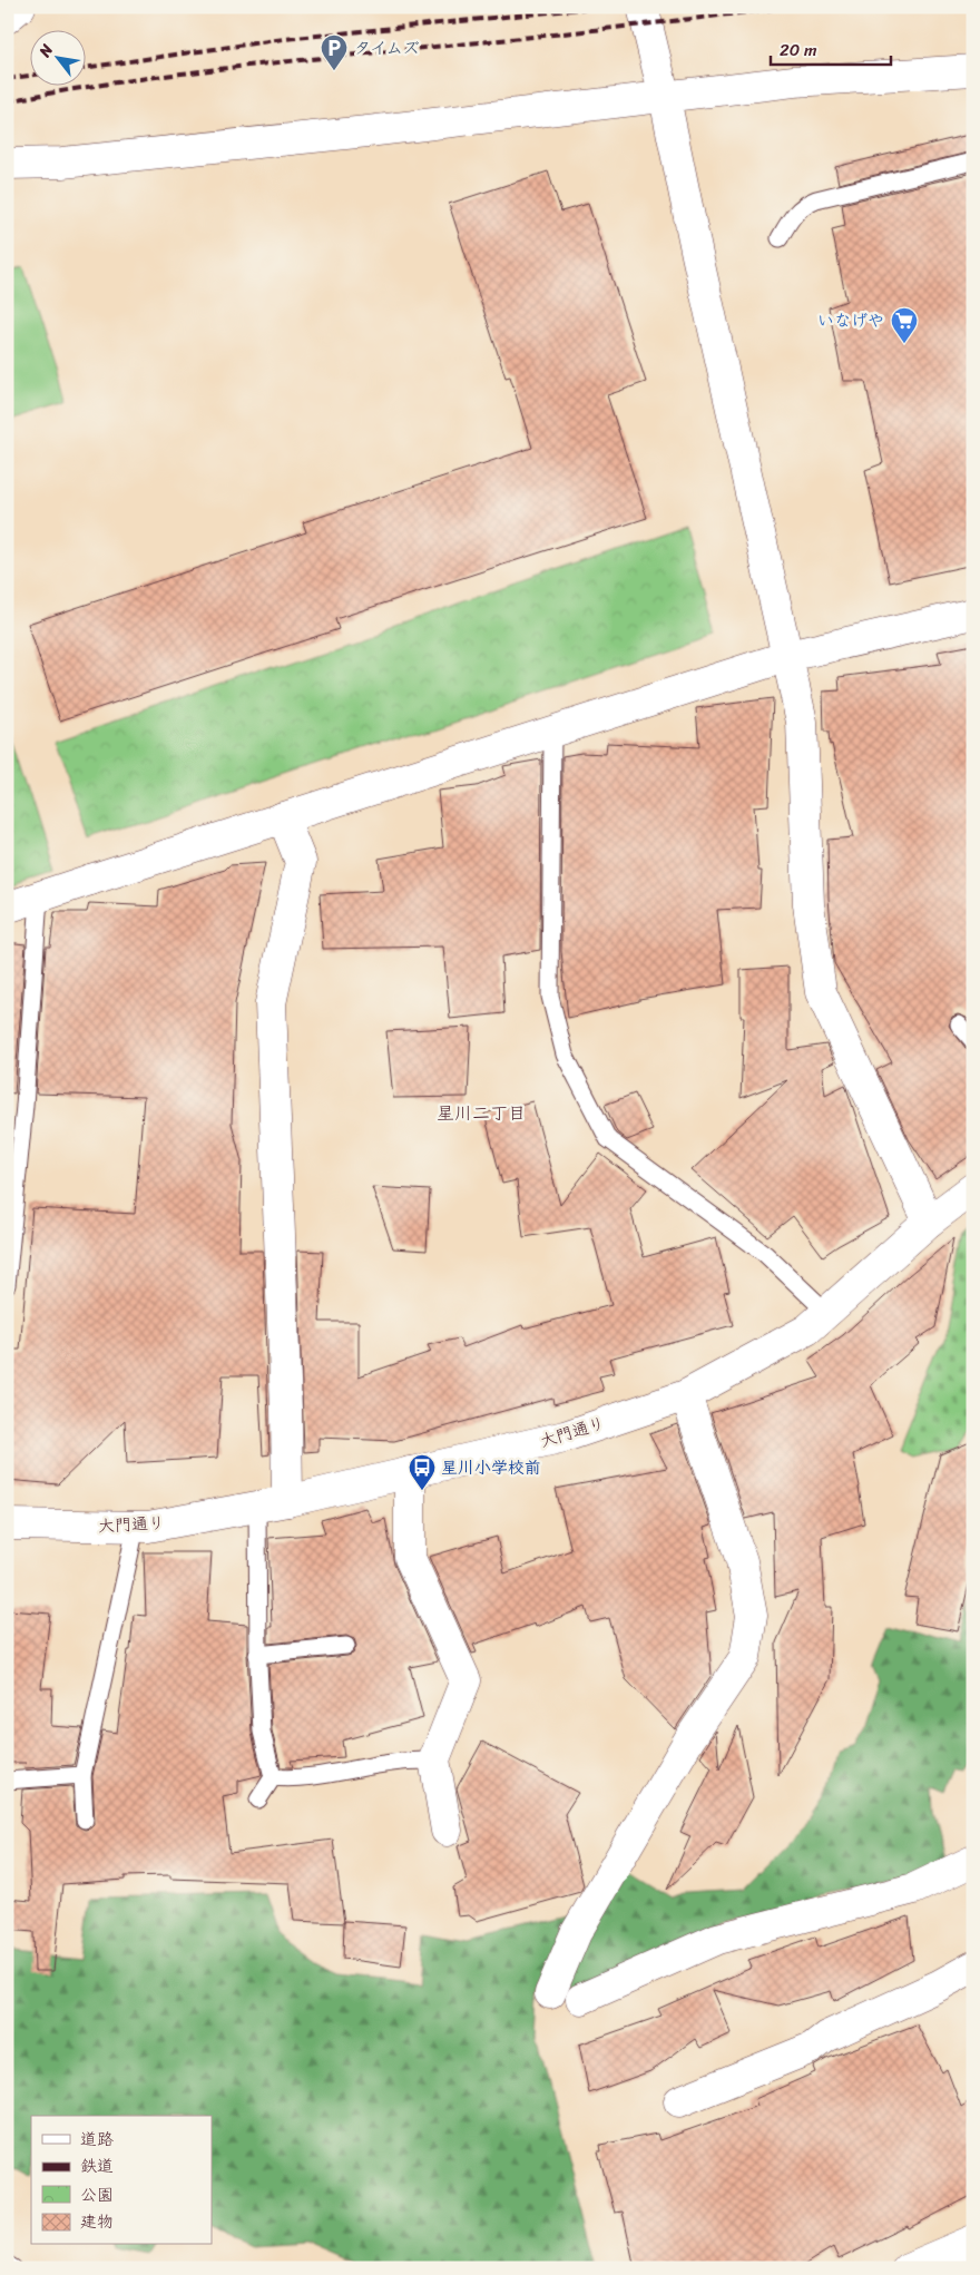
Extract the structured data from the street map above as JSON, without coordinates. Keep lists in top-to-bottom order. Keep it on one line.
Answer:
{"streets":{"street":["大門通り"]},"districts":["星川二丁目"],"places":{"parking":["タイムズ"],"supermarket":["いなげや"],"bus stop":["星川小学校前"]},"legend":["道路","鉄道","公園","建物"],"scale_bar":"20 m","north":"top left"}
